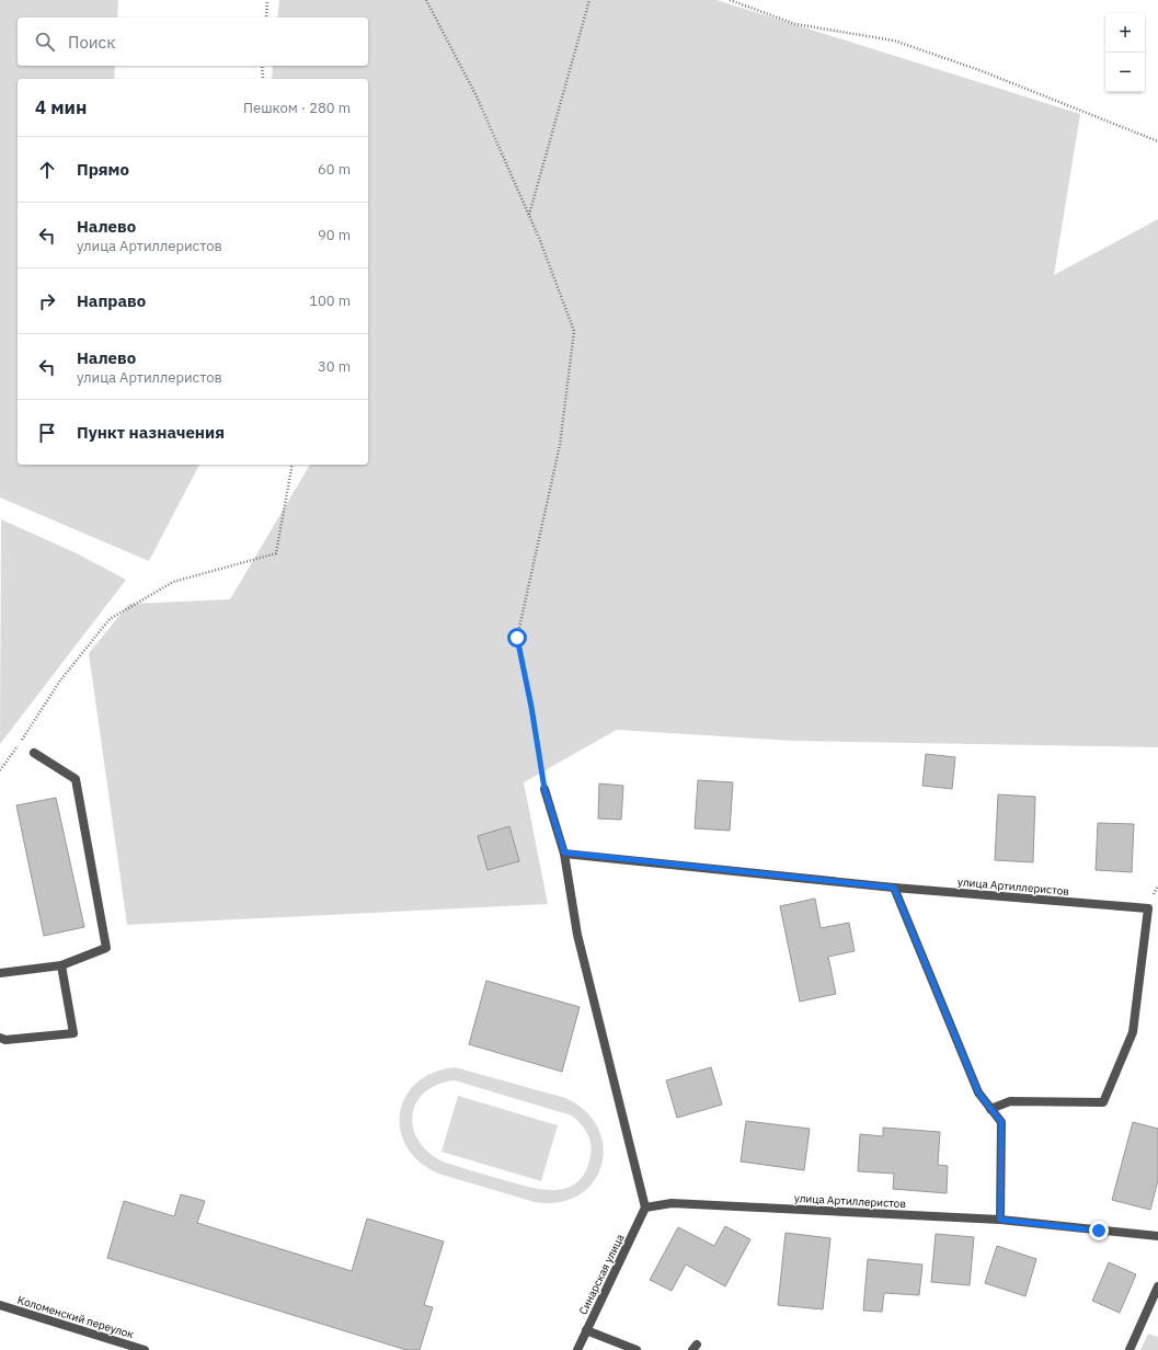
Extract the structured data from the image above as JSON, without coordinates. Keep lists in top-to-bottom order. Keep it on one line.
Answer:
{"streets":{"street":["улица Артиллеристов","Синарская улица","Коломенский переулок"]},"crossings":[["улица Артиллеристов","Синарская улица"]],"page":{"map_buttons":["+","−"],"search":"Поиск","heading":["4 мин","Пешком · 280 m"],"list":[["Прямо","60 m"],["Налево","улица Артиллеристов","90 m"],["Направо","100 m"],["Налево","улица Артиллеристов","30 m"],"Пункт назначения"]}}
